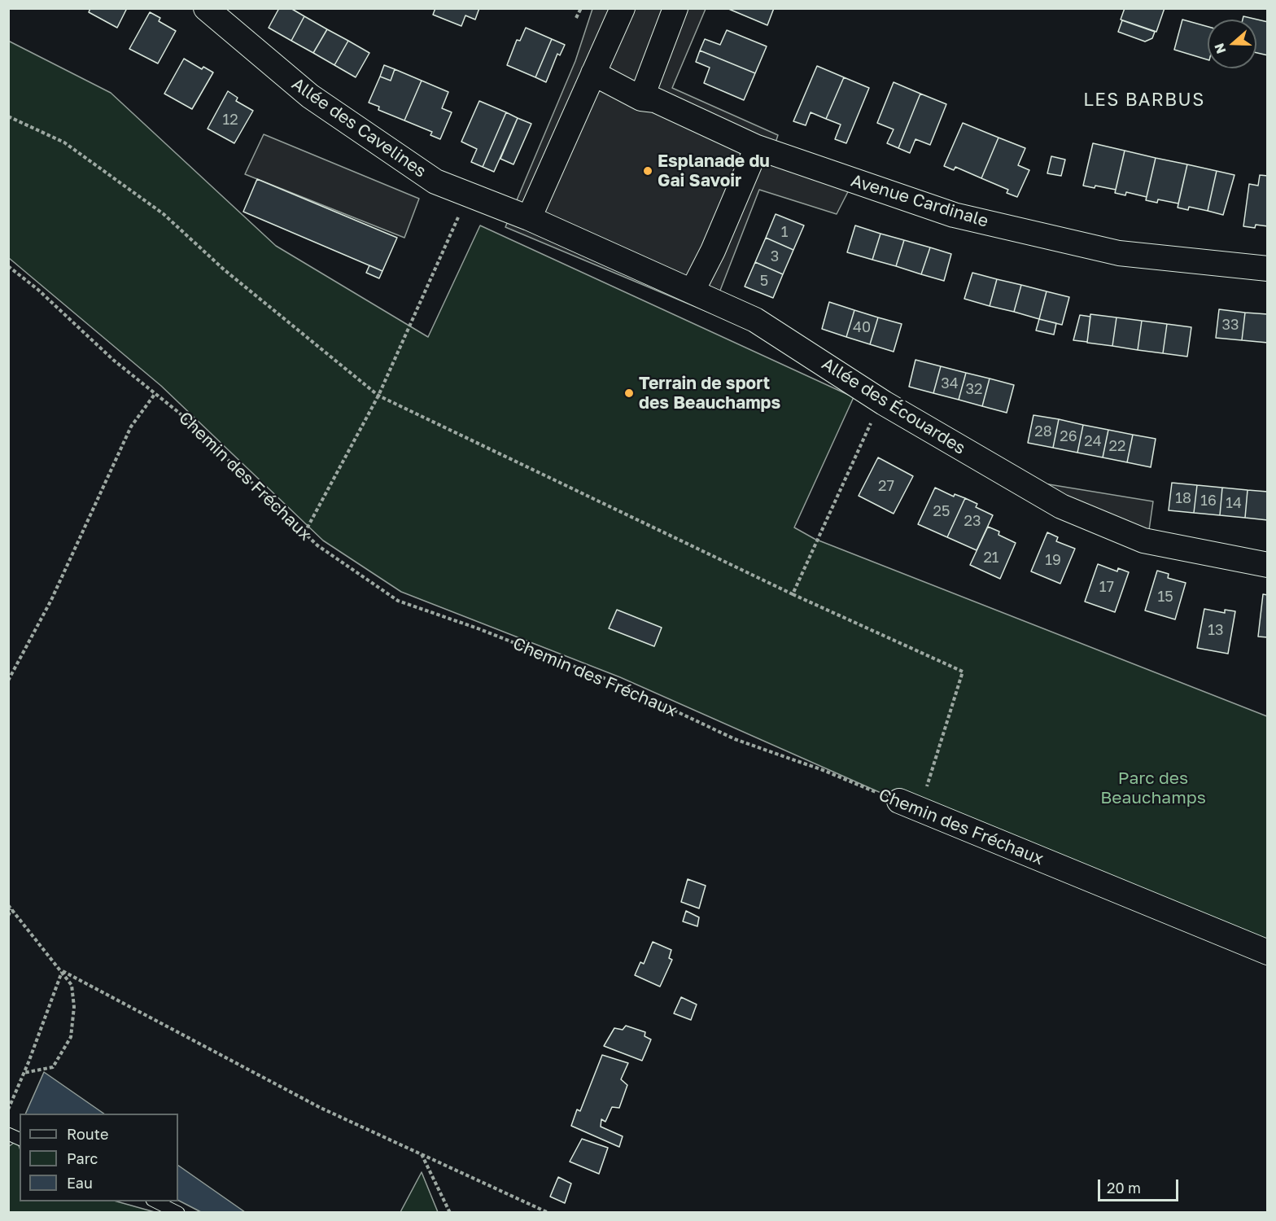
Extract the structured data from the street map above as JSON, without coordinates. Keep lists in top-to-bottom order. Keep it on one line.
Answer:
{"streets":{"street":["Allée des Cavelines","Avenue Cardinale","Allée des Écouardes","Chemin des Fréchaux"]},"crossings":[["Allée des Cavelines","Allée des Écouardes"]],"districts":["LES BARBUS"],"parks":["Parc des Beauchamps"],"places":["Esplanade du Gai Savoir","Terrain de sport des Beauchamps"],"house_numbers":["12","1","3","5","33","40","34","32","28","26","24","22","27","18","16","14","25","23","21","19","17","15","13"],"legend":["Route","Parc","Eau"],"scale_bar":"20 m","north":"left"}
